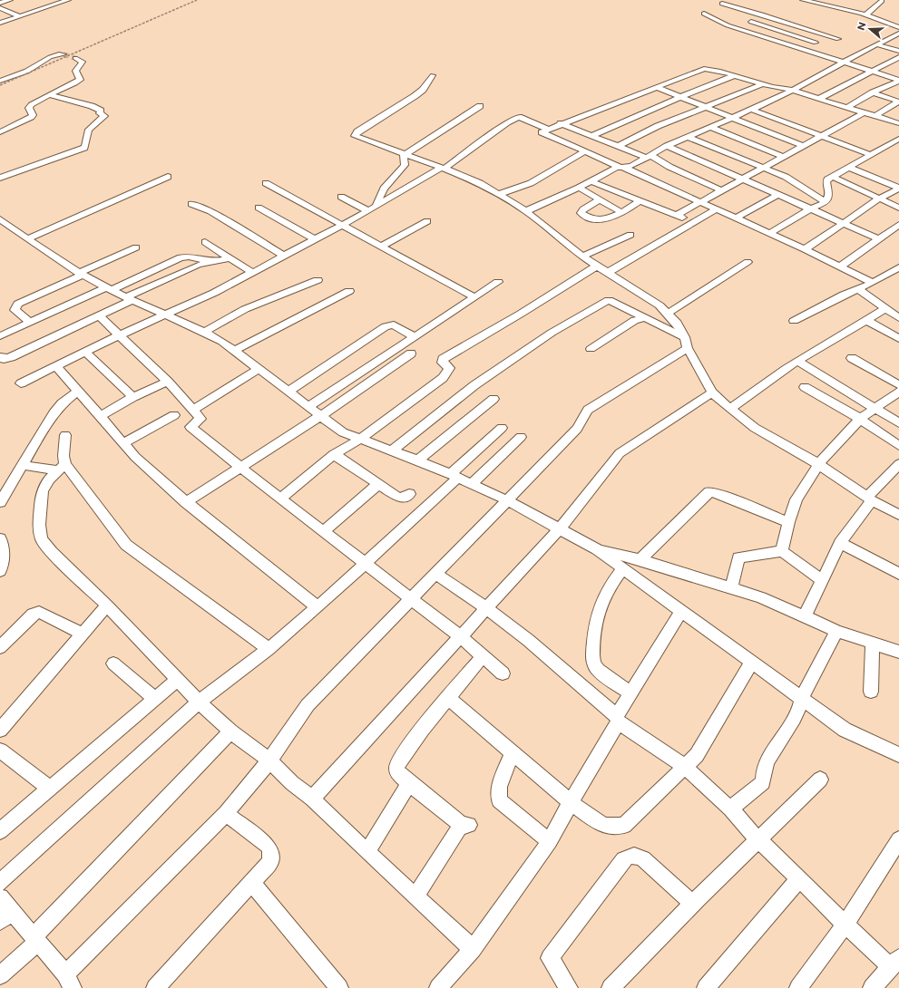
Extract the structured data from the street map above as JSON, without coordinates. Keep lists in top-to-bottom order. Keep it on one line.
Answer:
{"north":"left"}
